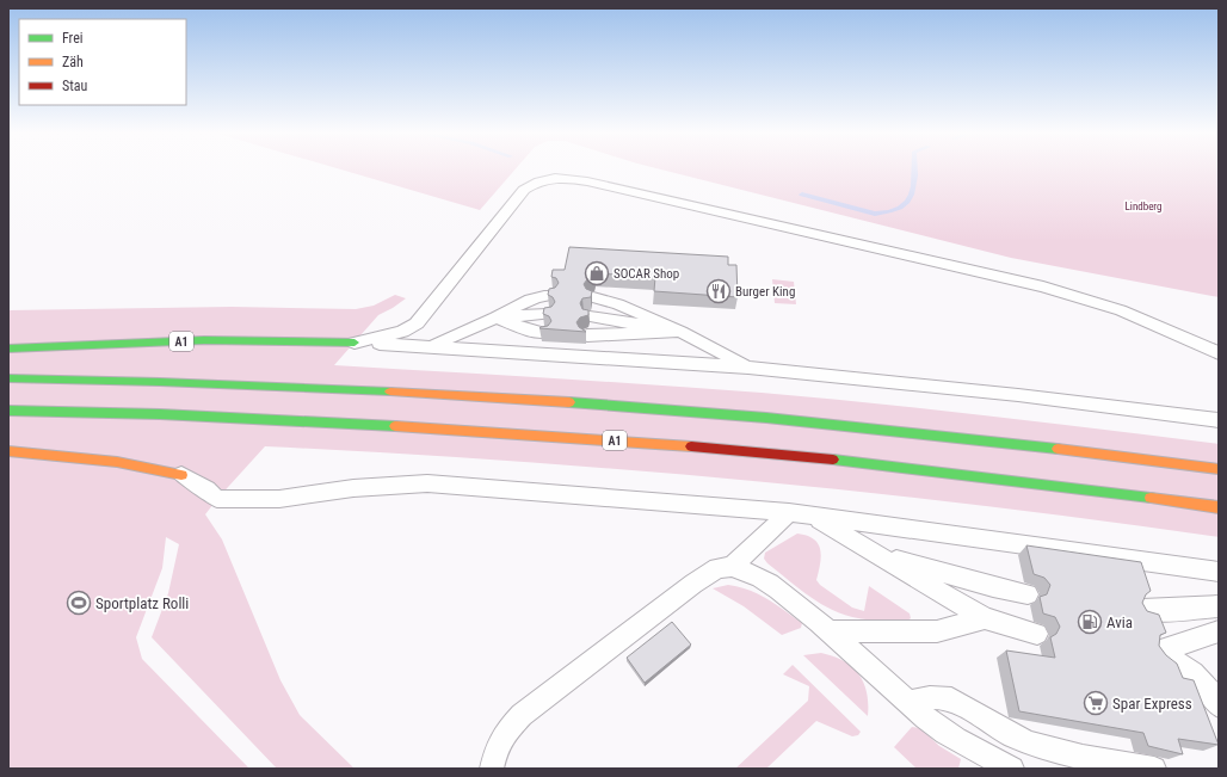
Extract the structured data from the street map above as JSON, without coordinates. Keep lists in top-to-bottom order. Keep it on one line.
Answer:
{"streets":{"highway":["A1"]},"parks":["Lindberg"],"places":{"shop":["SOCAR Shop"],"restaurant":["Burger King"],"sports":["Sportplatz Rolli"],"fuel station":["Avia"],"supermarket":["Spar Express"]},"legend":["Frei","Zäh","Stau"]}
